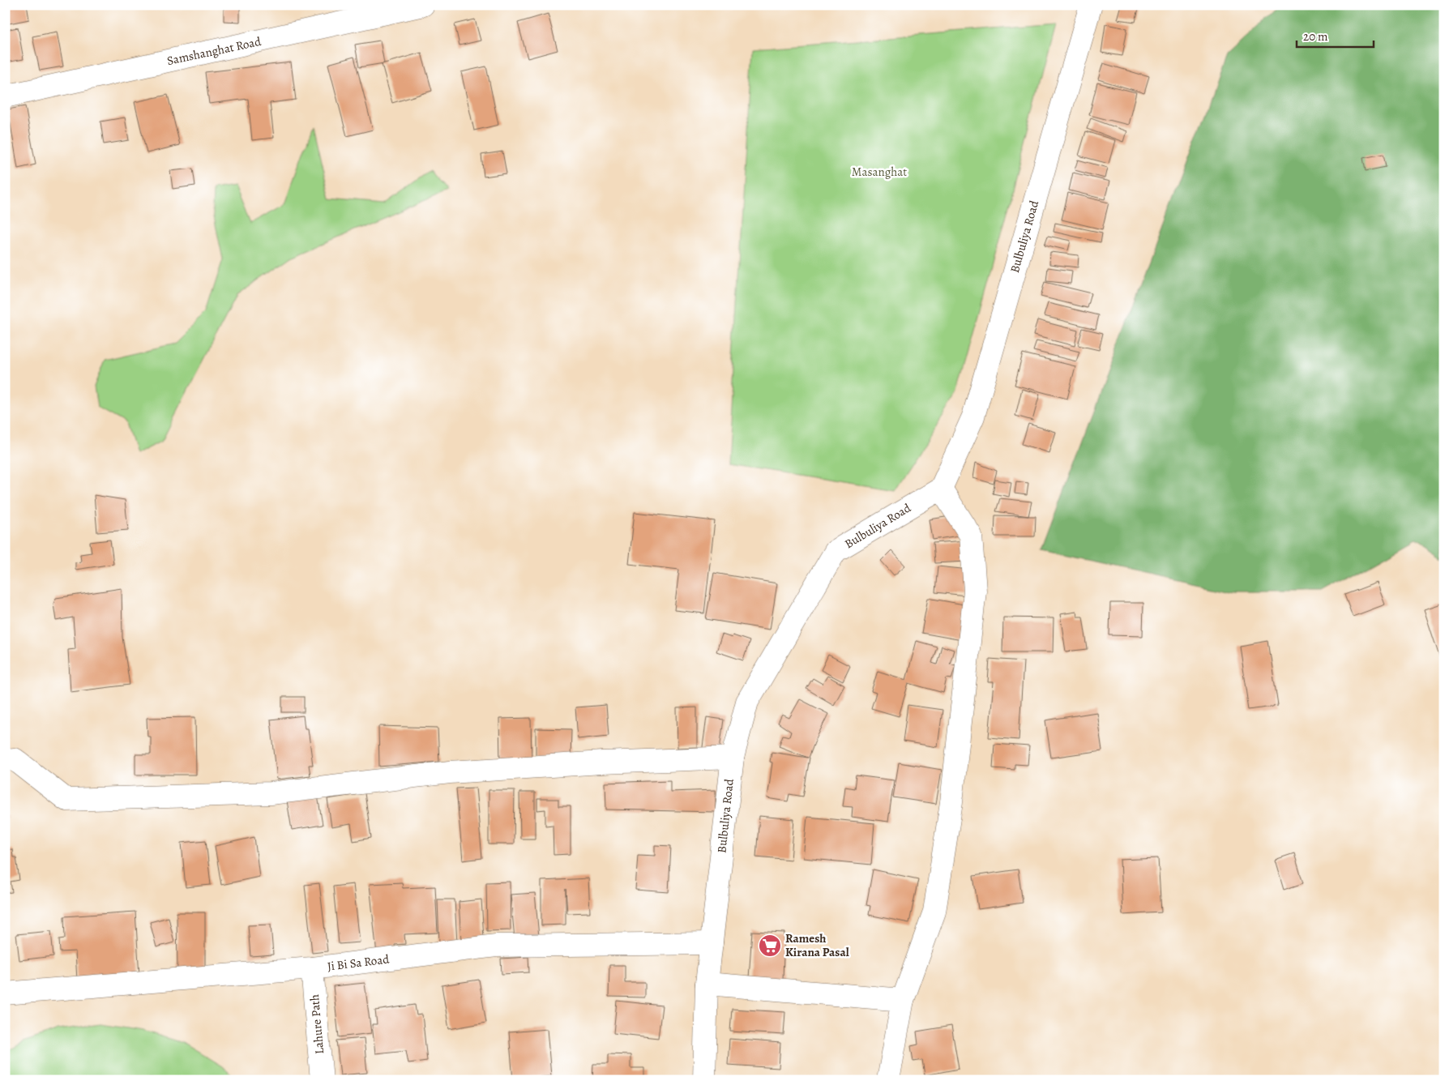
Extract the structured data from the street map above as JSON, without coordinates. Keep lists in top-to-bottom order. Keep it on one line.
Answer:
{"streets":{"street":["Samshanghat Road","Bulbuliya Road","Ji Bi Sa Road","Lahure Path"]},"crossings":[["Bulbuliya Road","Ji Bi Sa Road"],["Ji Bi Sa Road","Lahure Path"]],"parks":["Masanghat"],"places":{"supermarket":["Ramesh Kirana Pasal"]},"scale_bar":"20 m"}
